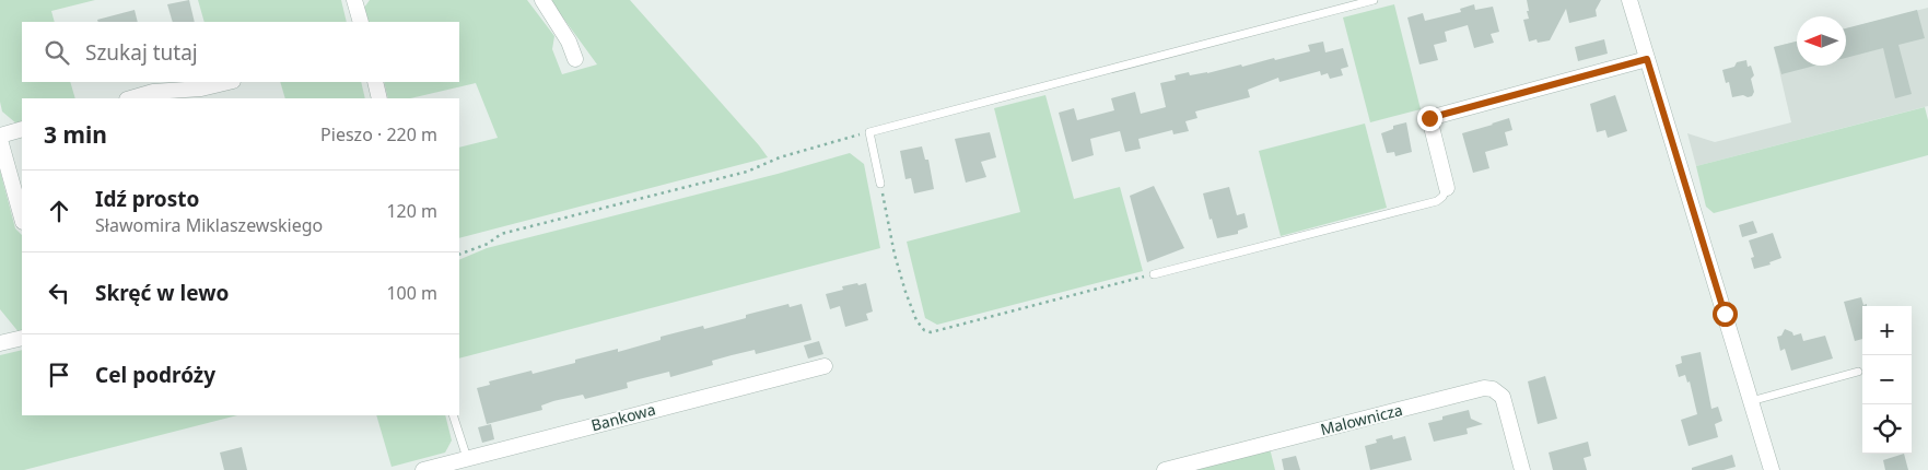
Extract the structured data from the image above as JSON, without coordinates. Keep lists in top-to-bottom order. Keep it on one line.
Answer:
{"streets":{"street":["Bankowa","Malownicza"]},"north":"left","page":{"search":"Szukaj tutaj","heading":["3 min","Pieszo · 220 m"],"list":[["Idź prosto","Sławomira Miklaszewskiego","120 m"],["Skręć w lewo","100 m"],"Cel podróży"],"map_buttons":["+","−"]}}
